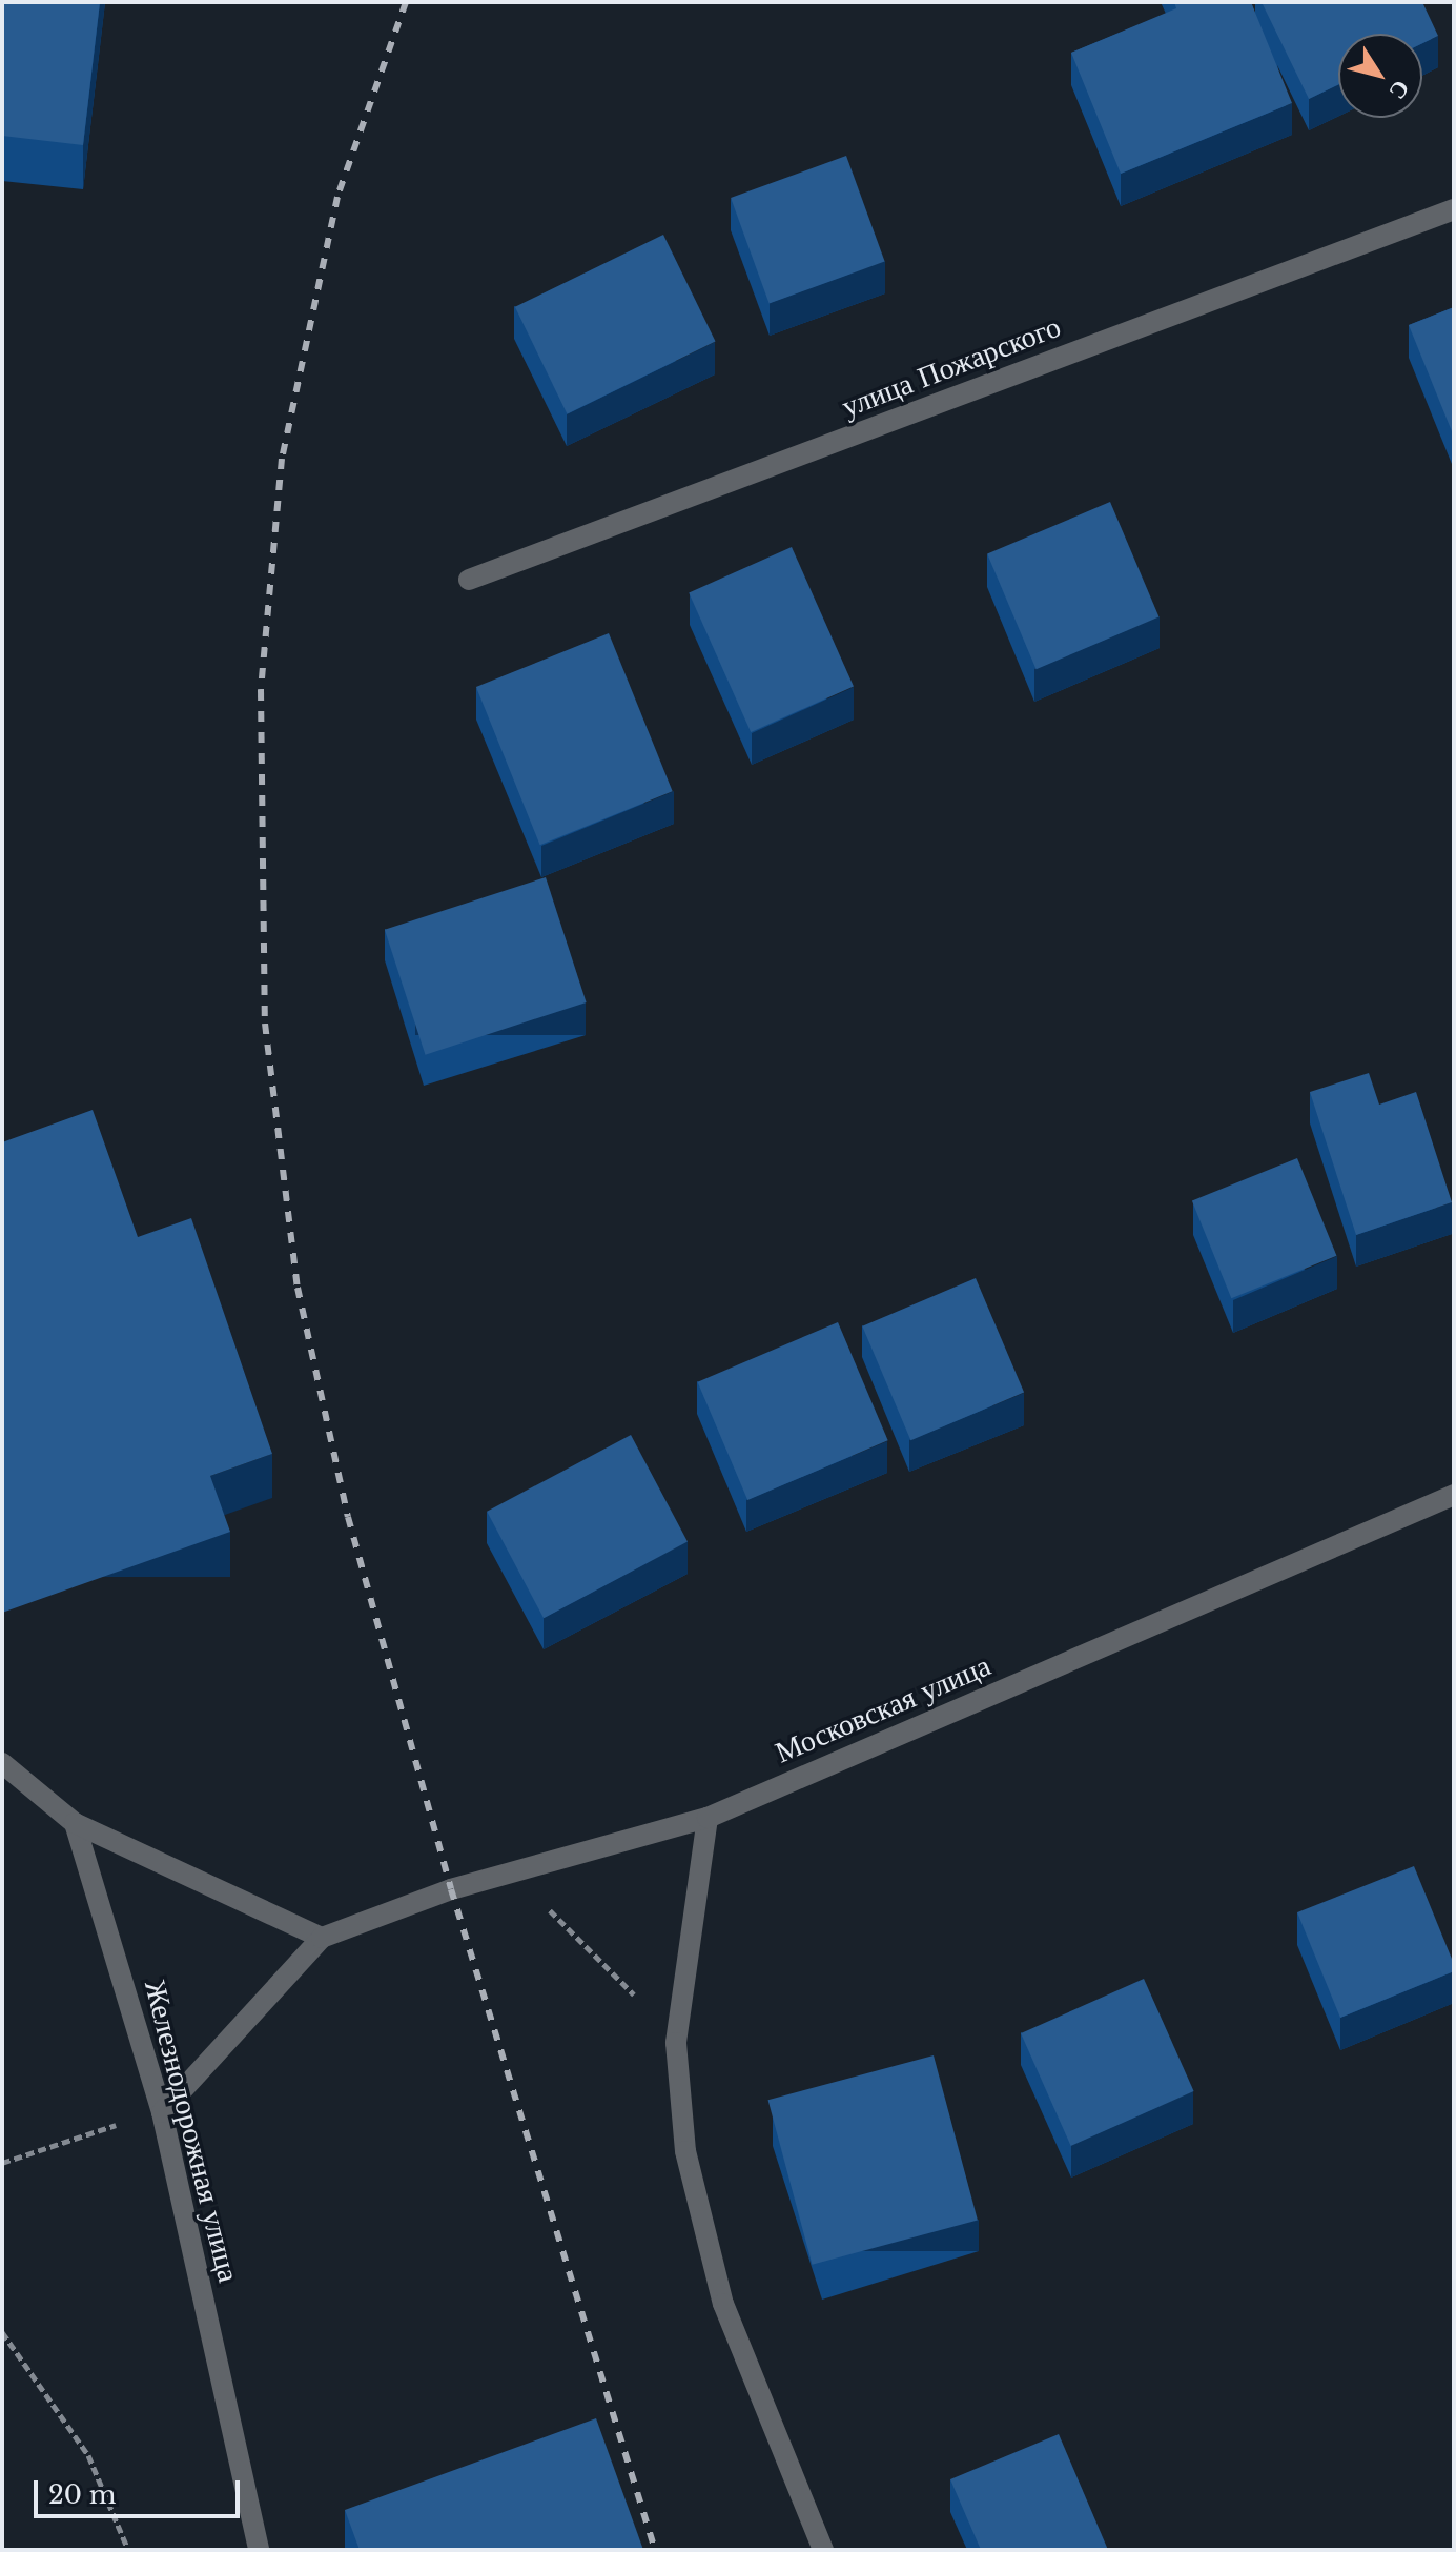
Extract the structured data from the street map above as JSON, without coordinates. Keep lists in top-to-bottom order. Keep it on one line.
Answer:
{"streets":{"street":["улица Пожарского","Московская улица","Железнодорожная улица"]},"scale_bar":"20 m","north":"bottom right"}
